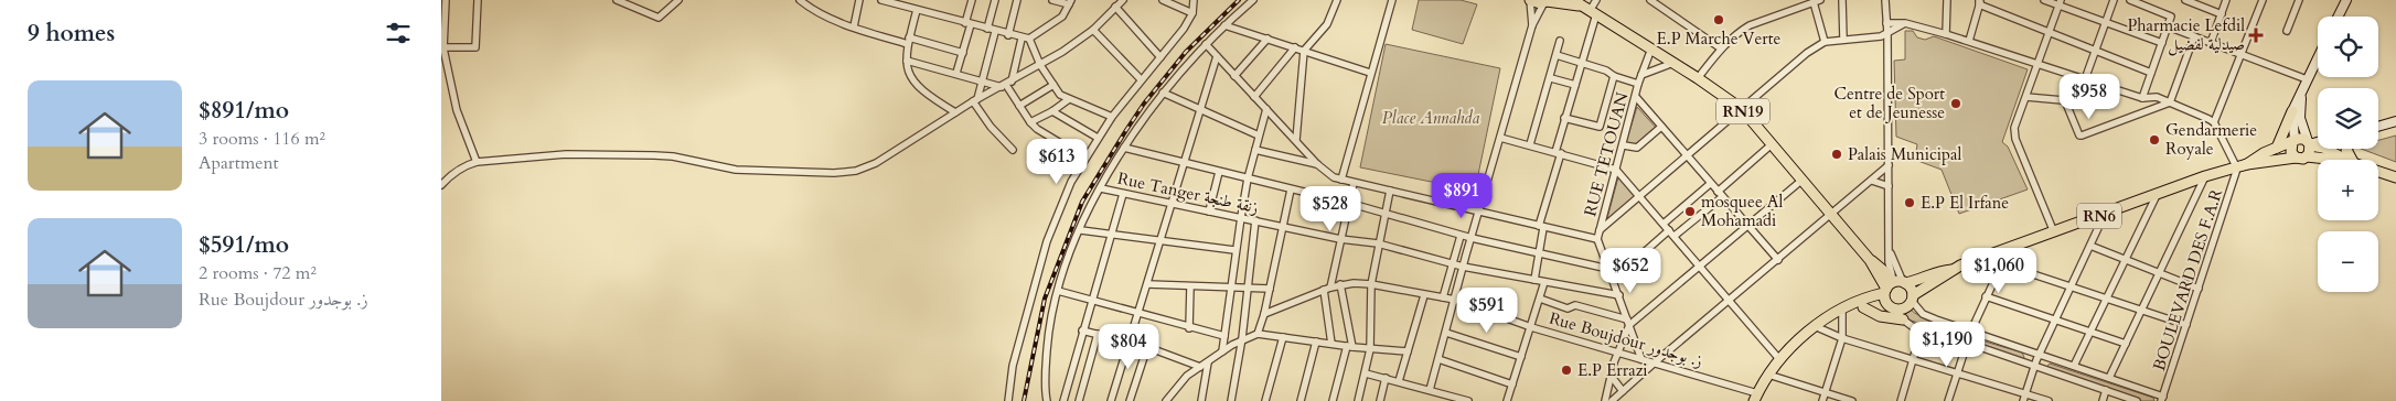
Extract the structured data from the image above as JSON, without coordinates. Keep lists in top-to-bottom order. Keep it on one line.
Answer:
{"streets":{"main road":["RN19","RN6"],"street":["RUE TETOUAN","Rue Tanger زنقة طنجة","BOULEVARD DES F.A.R","Rue Boujdour ز. بوجدور"]},"crossings":[["RN19","RUE TETOUAN"],["RN19","RN6"],["RUE TETOUAN","Rue Tanger زنقة طنجة"],["RUE TETOUAN","Rue Boujdour ز. بوجدور"],["RN6","BOULEVARD DES F.A.R"],["RN6","Rue Boujdour ز. بوجدور"]],"parks":["Place Annahda"],"places":{"other":["E.P Marche Verte","Centre de Sport et de Jeunesse","Gendarmerie Royale","Palais Municipal","E.P El Irfane","mosquee Al Mohamadi","E.P Errazi"],"health":["Pharmacie Lefdil صيدلية لفضيل"]},"page":{"heading":"9 homes","map_buttons":["+","−"],"list":[{"name":"$891/mo","note":"3 rooms · 116 m² · Apartment"},{"name":"$591/mo","note":"2 rooms · 72 m² · Rue Boujdour ز. بوجدور"}],"price":["$958","$613","$891","$528","$652","$1,060","$591","$1,190","$804"]}}
